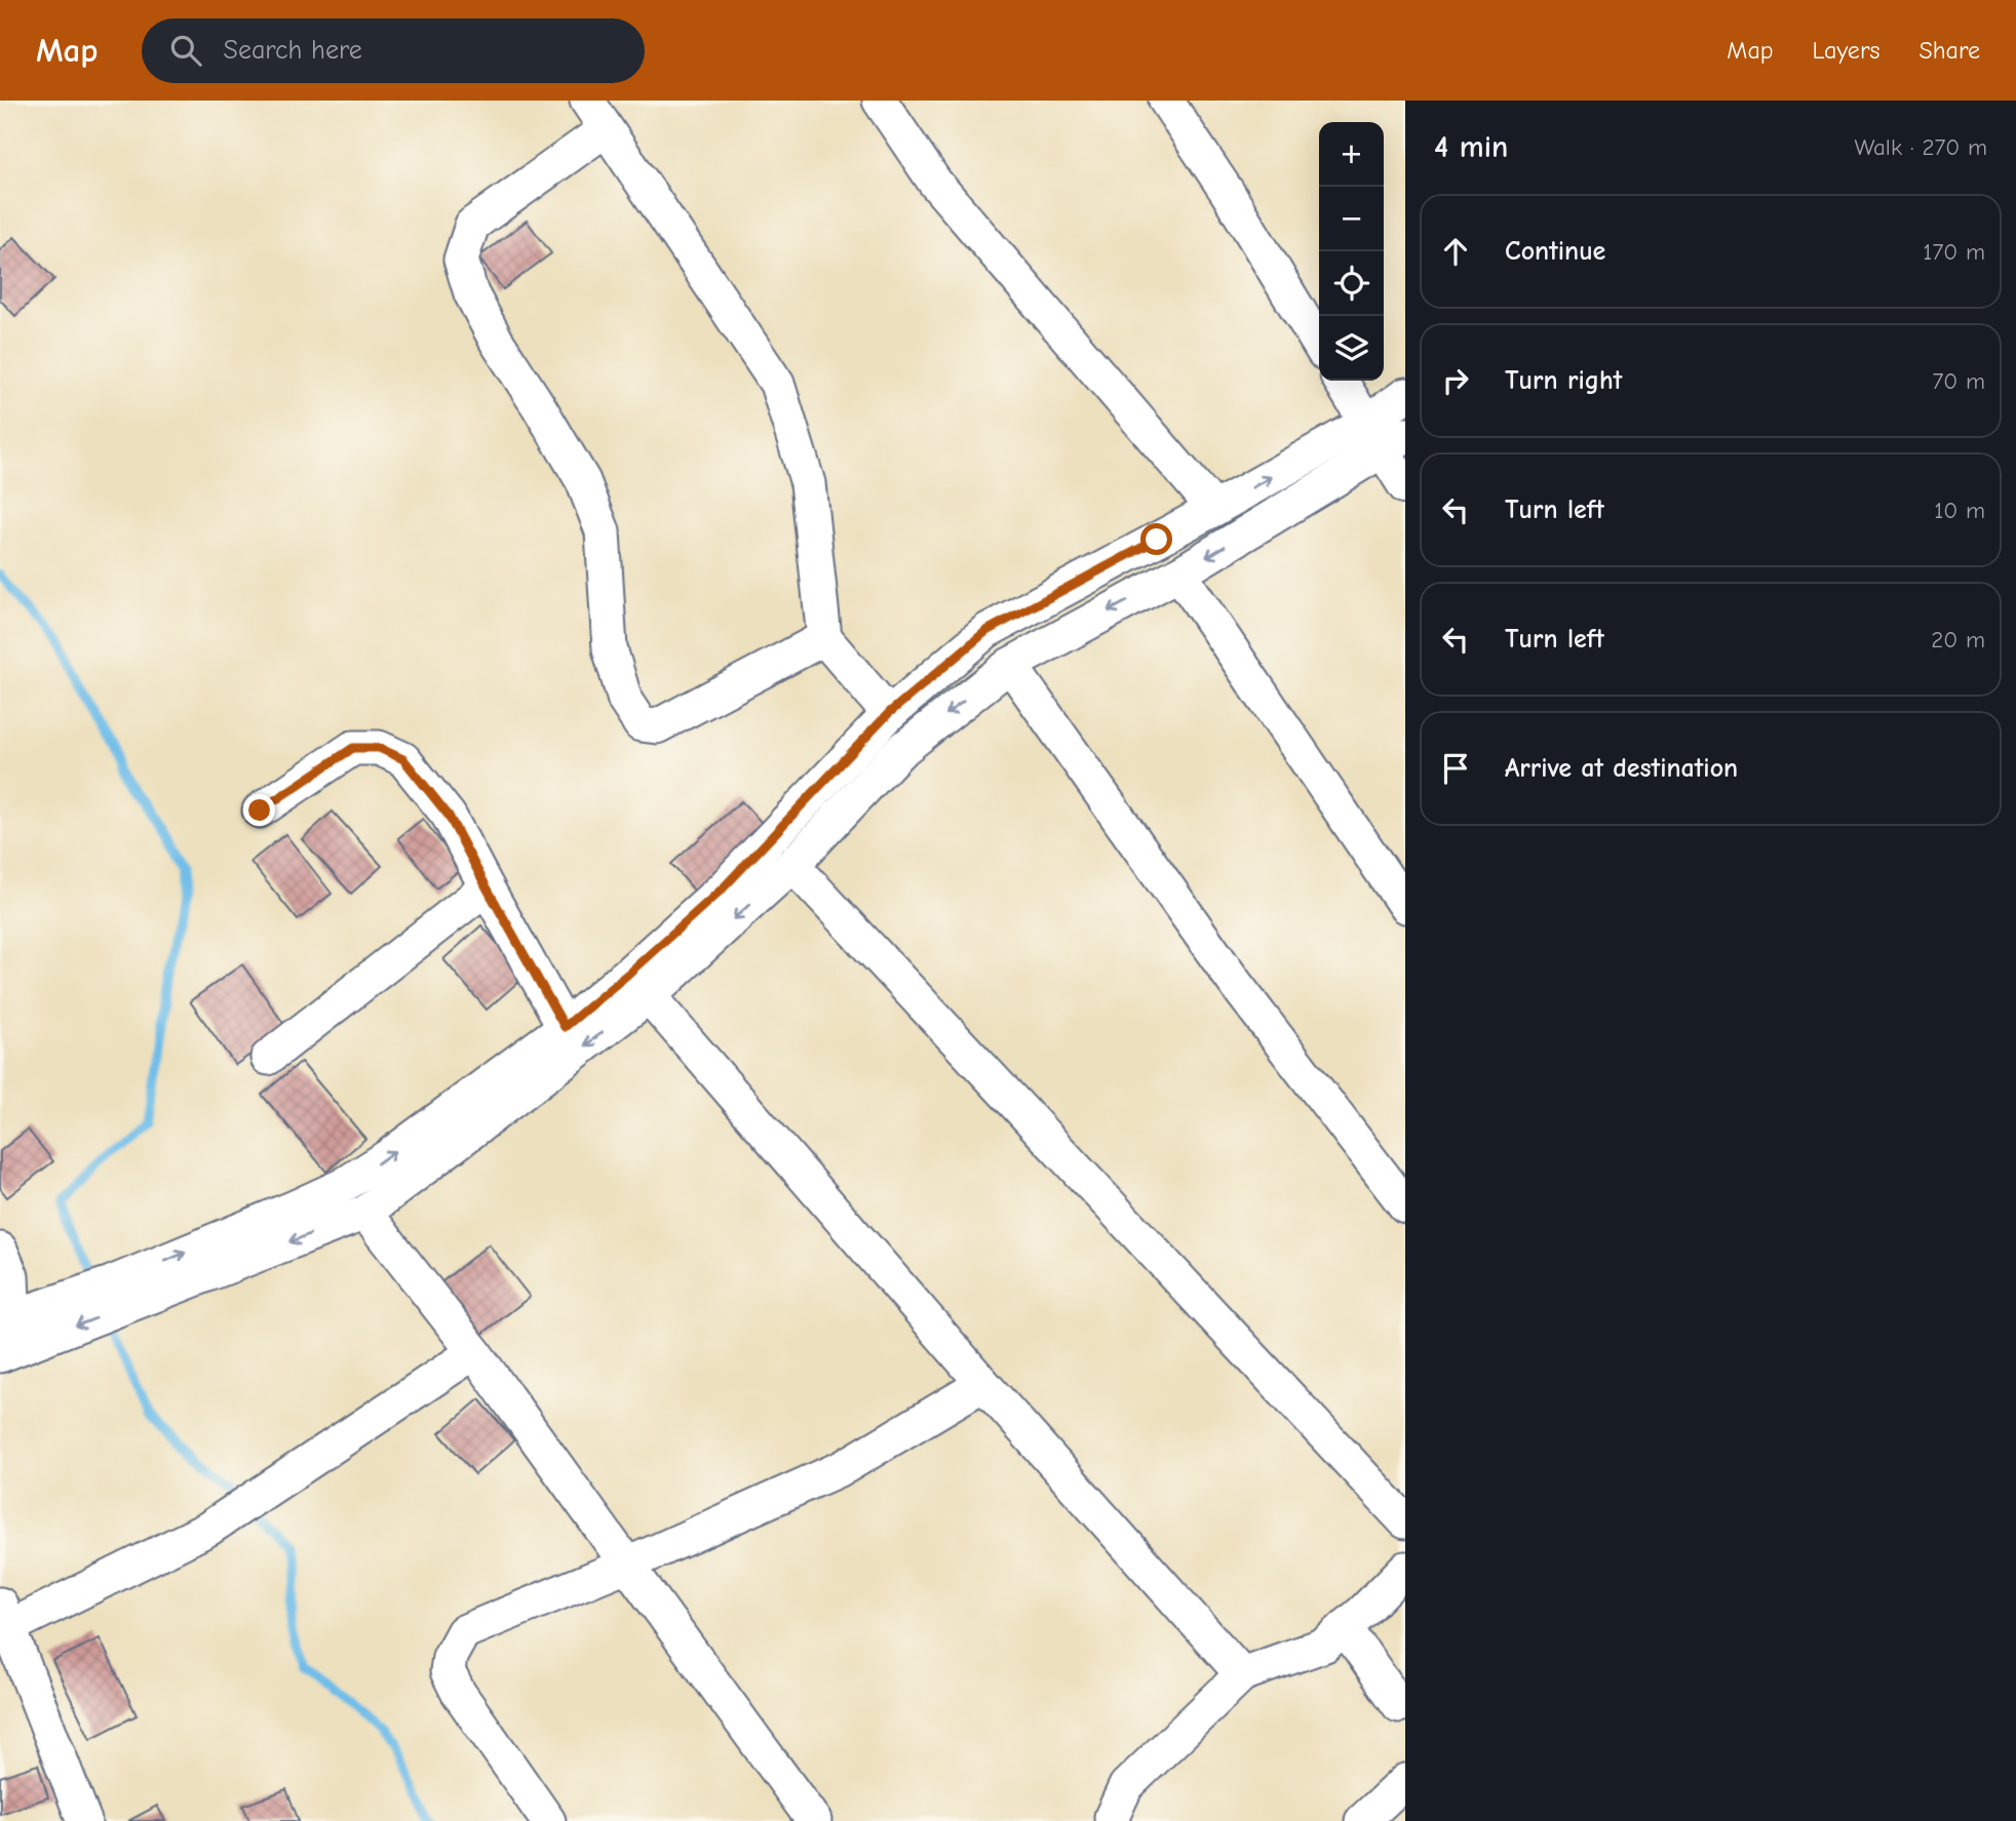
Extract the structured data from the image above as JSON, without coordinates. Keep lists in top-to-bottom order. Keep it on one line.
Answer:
{"page":{"header":"Map","search":"Search here","nav":["Map","Layers","Share"],"heading":["4 min","Walk · 270 m"],"map_buttons":["+","−"],"list":[["Continue","170 m"],["Turn right","70 m"],["Turn left","10 m"],["Turn left","20 m"],"Arrive at destination"]}}
